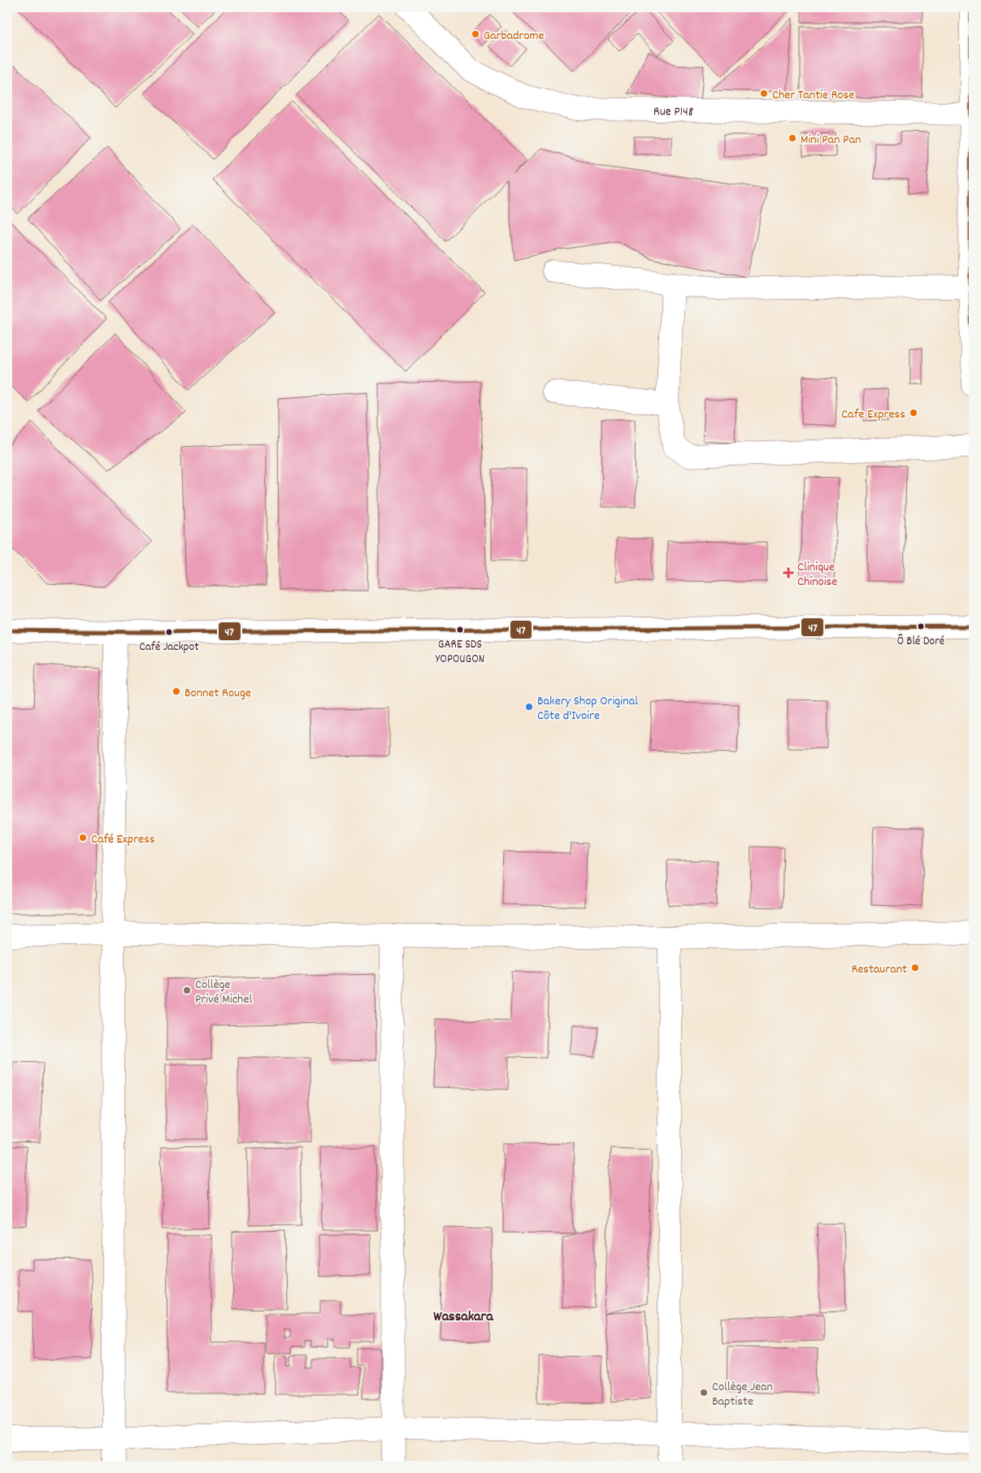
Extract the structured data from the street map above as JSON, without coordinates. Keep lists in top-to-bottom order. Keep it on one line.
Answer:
{"streets":{"street":["Rue P148"]},"districts":["Wassakara"],"places":{"other":["Garbadrome","Cher Tantie Rose","Mini Pan Pan","Cafe Express","Ô Blé Doré","GARE SDS YOPOUGON","Café Jackpot","Bonnet Rouge","Bakery Shop Original Côte d'Ivoire","Café Express","Restaurant","Collège Privé Michel","Collège Jean Baptiste"],"health":["Clinique Chinoise"]},"lines":["transit line 47"]}
